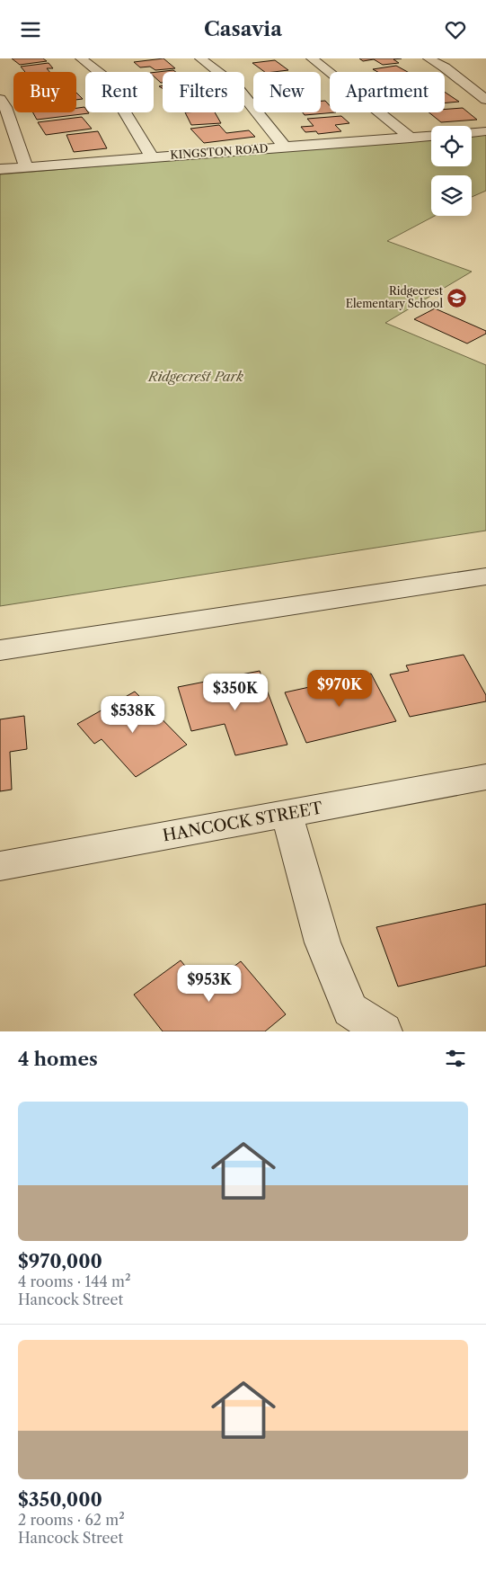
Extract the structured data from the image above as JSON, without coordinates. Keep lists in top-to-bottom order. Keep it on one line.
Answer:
{"streets":{"street":["KINGSTON ROAD","HANCOCK STREET"]},"parks":["Ridgecrest Park"],"places":{"school or university":["Ridgecrest Elementary School"]},"page":{"header":"Casavia","chip":["Buy","Rent","Filters","New","Apartment"],"price":["$970K","$350K","$538K","$953K"],"heading":"4 homes","list":[{"name":"$970,000","note":"4 rooms · 144 m² · Hancock Street"},{"name":"$350,000","note":"2 rooms · 62 m² · Hancock Street"}]}}
